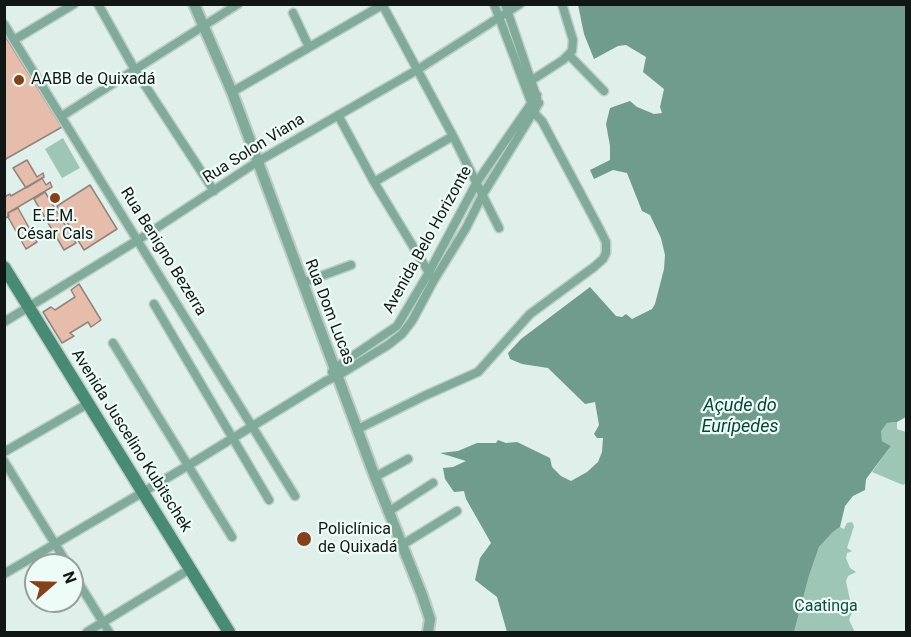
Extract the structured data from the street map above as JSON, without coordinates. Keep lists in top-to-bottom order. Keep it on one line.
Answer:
{"streets":{"main road":["Avenida Juscelino Kubitschek"],"street":["Rua Solon Viana","Avenida Belo Horizonte","Rua Benigno Bezerra","Rua Dom Lucas"]},"crossings":[["Rua Solon Viana","Rua Benigno Bezerra"],["Rua Solon Viana","Rua Dom Lucas"],["Rua Solon Viana","Avenida Juscelino Kubitschek"],["Avenida Belo Horizonte","Rua Benigno Bezerra"],["Avenida Belo Horizonte","Rua Dom Lucas"],["Avenida Belo Horizonte","Avenida Juscelino Kubitschek"]],"water":["Açude do Eurípedes"],"parks":["Caatinga"],"places":["AABB de Quixadá","E.E.M. César Cals","Policlínica de Quixadá"],"north":"right"}
